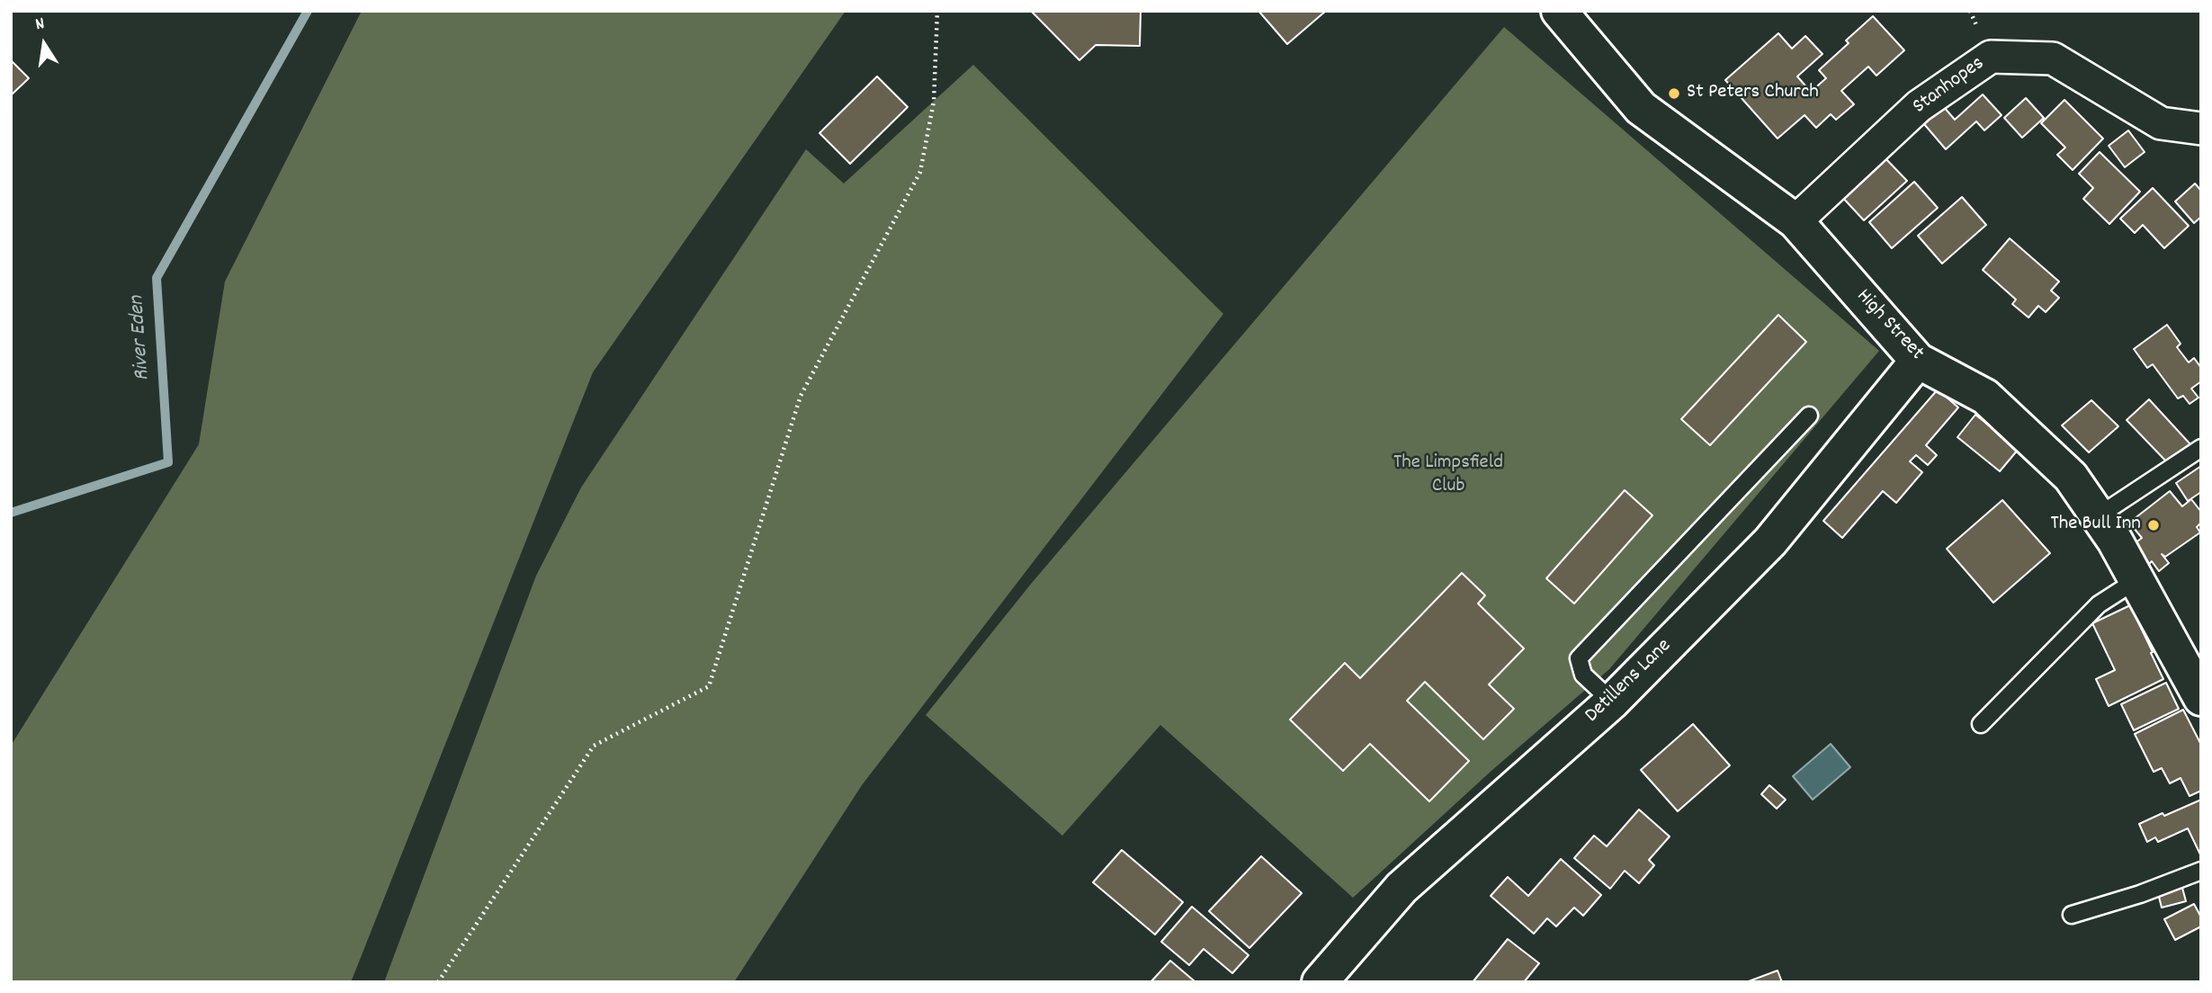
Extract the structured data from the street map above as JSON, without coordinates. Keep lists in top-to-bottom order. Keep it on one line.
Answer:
{"streets":{"main road":["High Street","Detillens Lane"],"street":["Stanhopes"]},"crossings":[["Stanhopes","High Street"],["High Street","Detillens Lane"]],"water":["River Eden"],"parks":["The Limpsfield Club"],"places":["St Peters Church","The Bull Inn"],"north":"top"}
